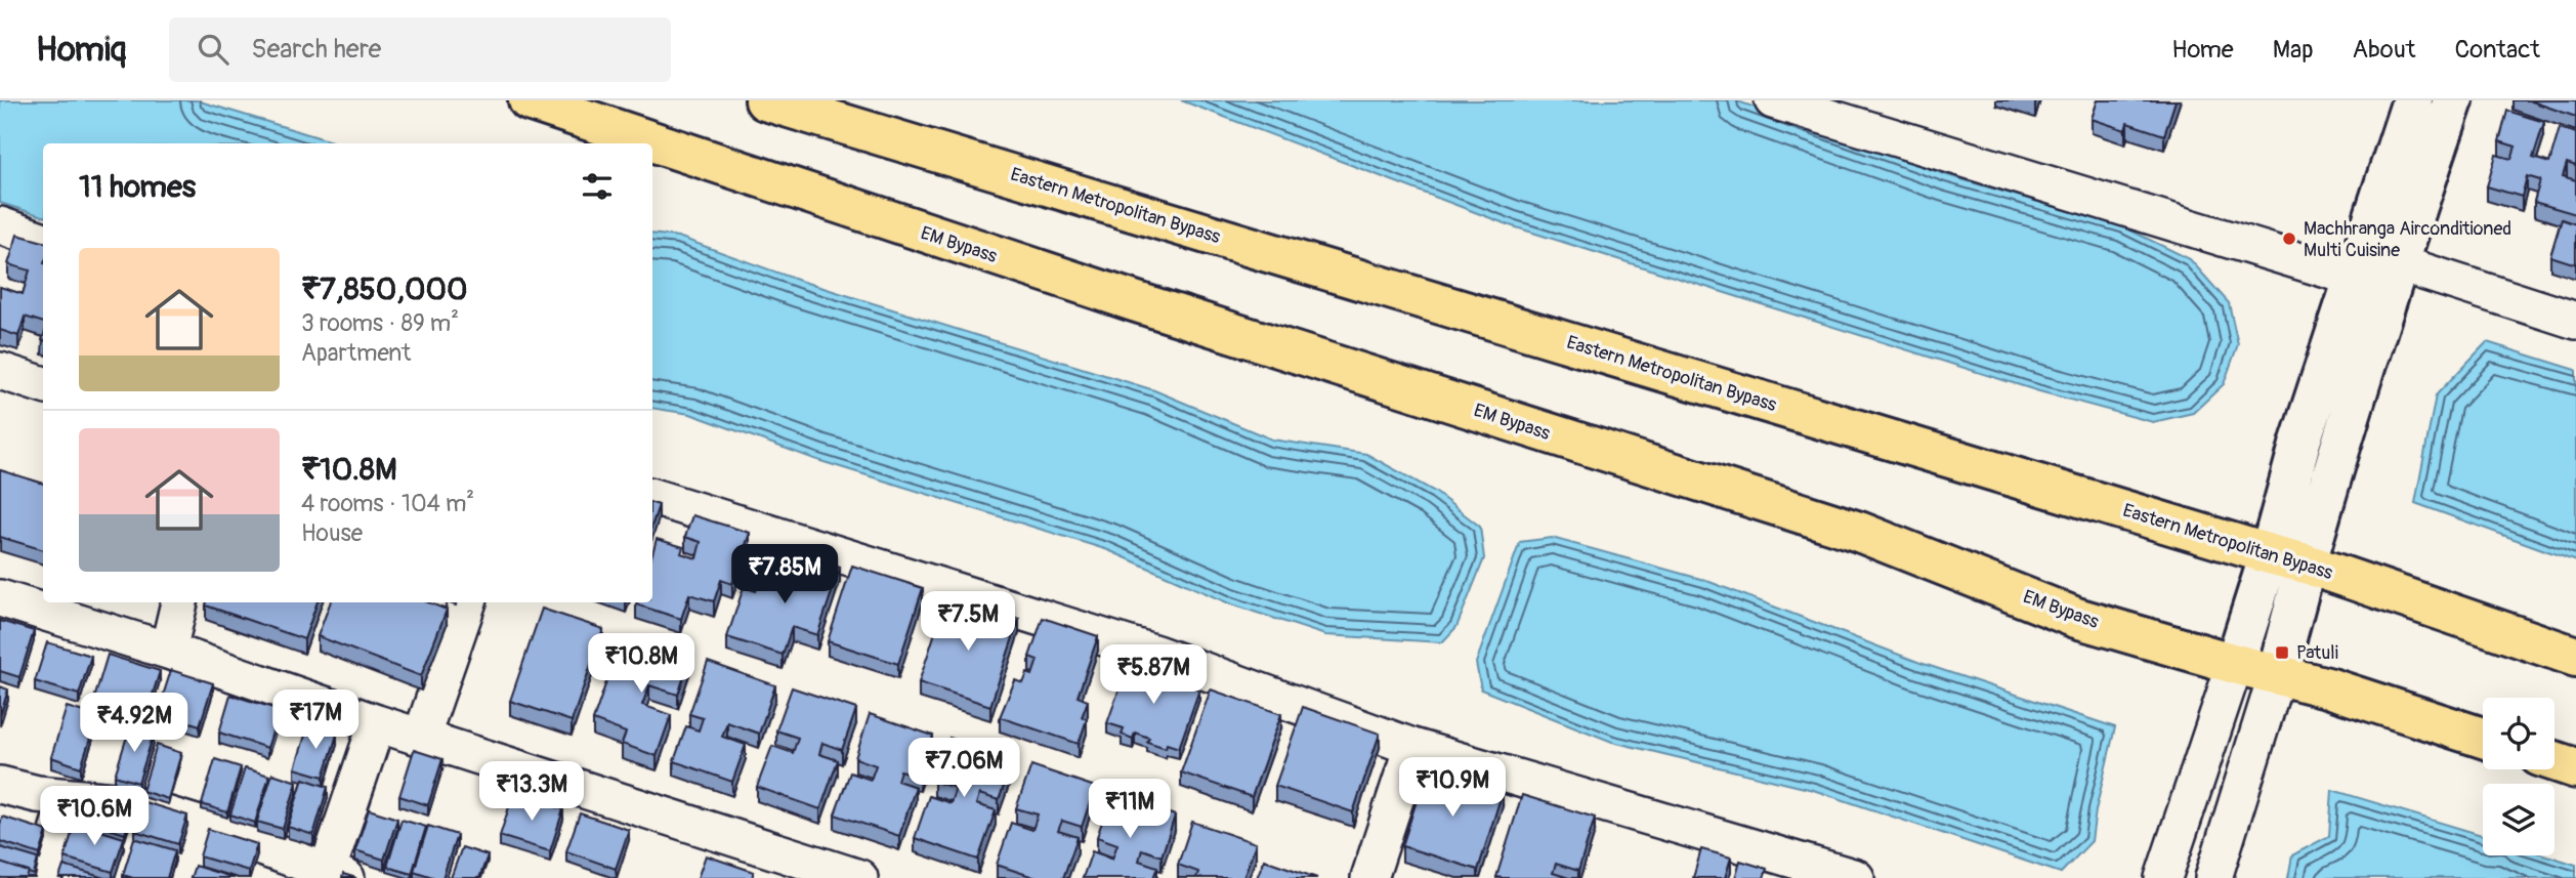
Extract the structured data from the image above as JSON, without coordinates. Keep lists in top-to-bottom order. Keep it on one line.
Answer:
{"streets":{"main road":["Eastern Metropolitan Bypass","EM Bypass"]},"places":{"other":["Machhranga Airconditioned Multi Cuisine"],"transit":["Patuli"]},"page":{"header":"Homiq","search":"Search here","nav":["Home","Map","About","Contact"],"heading":"11 homes","list":[{"name":"₹7,850,000","note":"3 rooms · 89 m² · Apartment"},{"name":"₹10.8M","note":"4 rooms · 104 m² · House"}],"price":["₹7.85M","₹7.5M","₹10.8M","₹5.87M","₹17M","₹4.92M","₹7.06M","₹10.9M","₹13.3M","₹11M","₹10.6M"]}}
